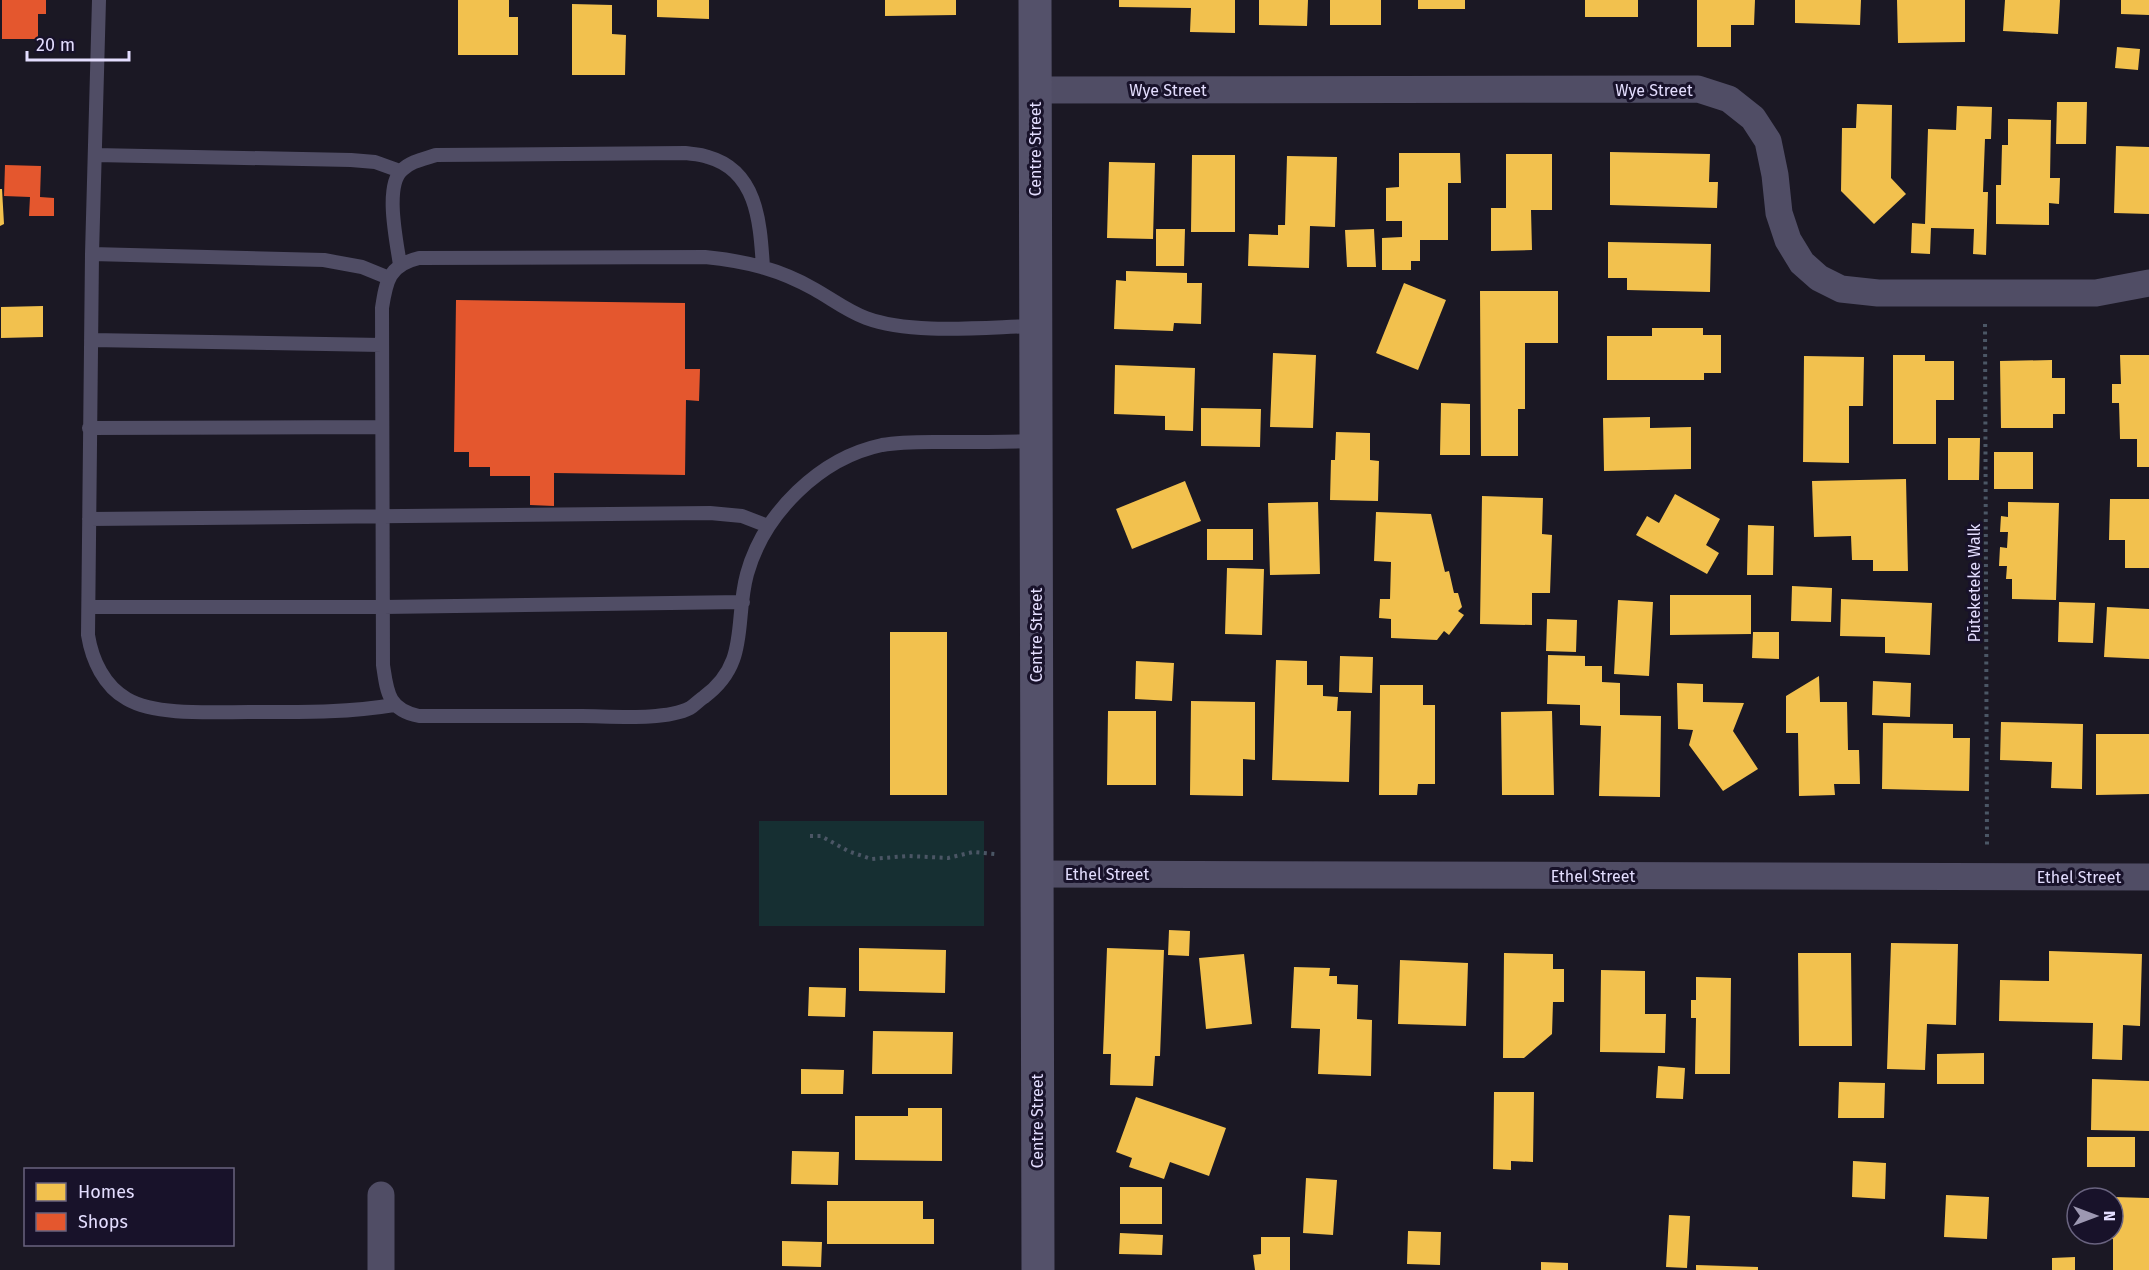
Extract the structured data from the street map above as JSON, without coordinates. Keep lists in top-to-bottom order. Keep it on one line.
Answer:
{"streets":{"street":["Wye Street","Centre Street","Ethel Street"],"path":["Pūteketeke Walk"]},"crossings":[["Wye Street","Centre Street"],["Centre Street","Ethel Street"]],"legend":["Homes","Shops"],"scale_bar":"20 m","north":"right"}
